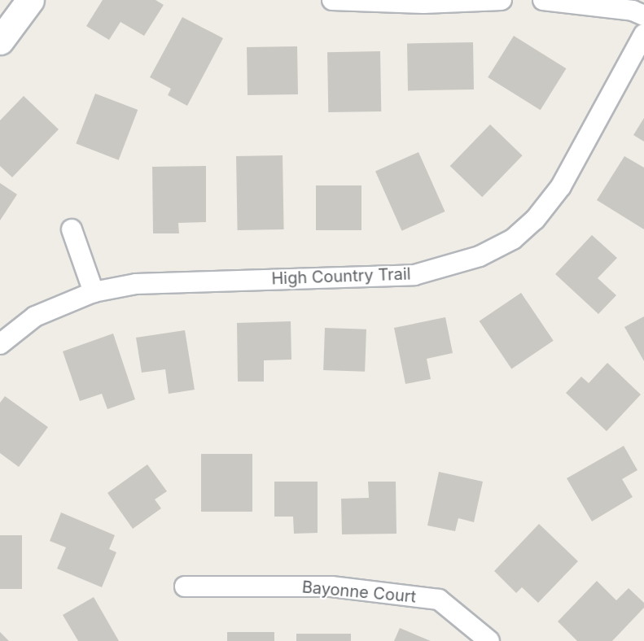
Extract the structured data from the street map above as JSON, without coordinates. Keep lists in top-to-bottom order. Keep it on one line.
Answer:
{"streets":{"street":["High Country Trail","Bayonne Court"]}}
